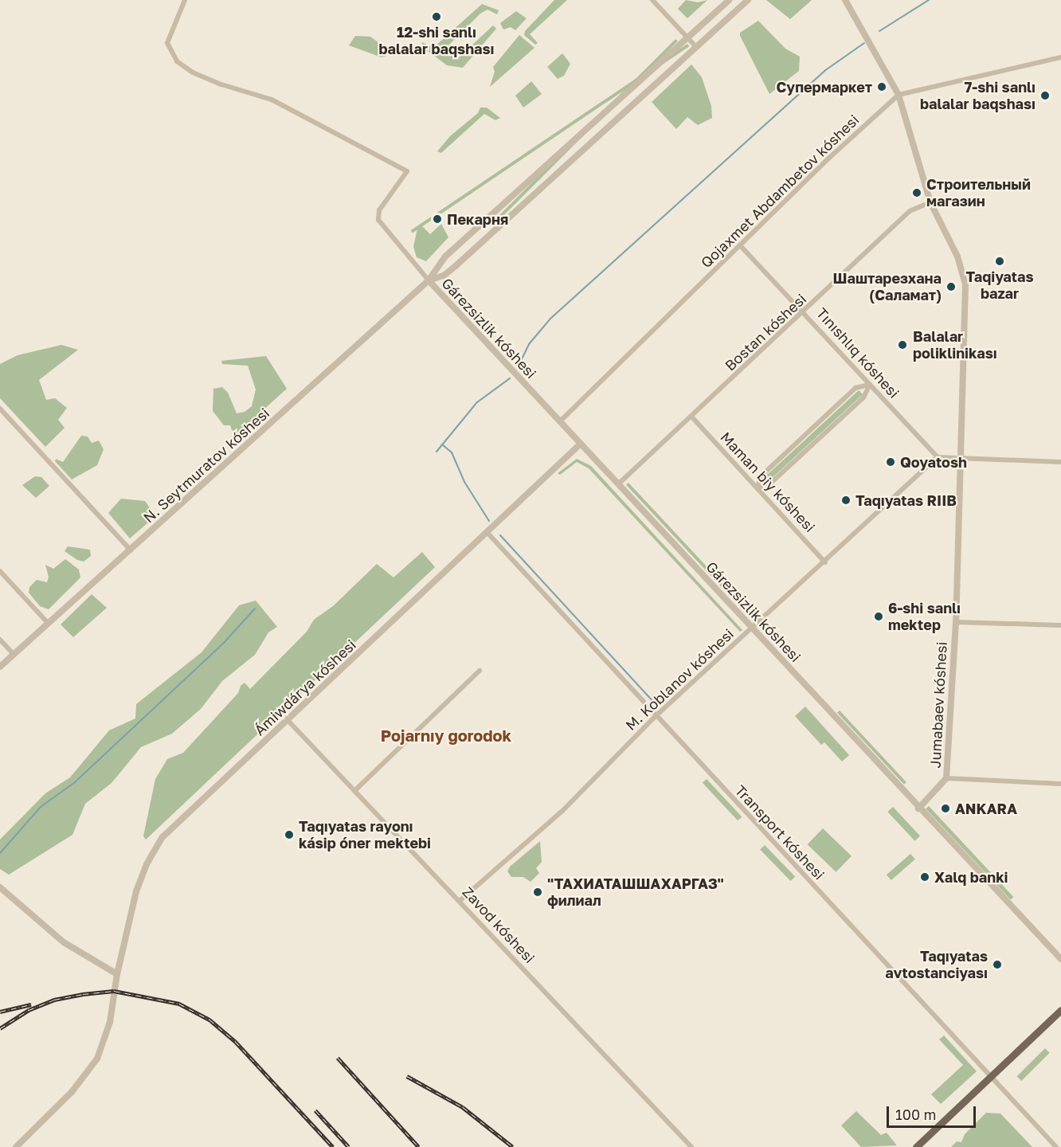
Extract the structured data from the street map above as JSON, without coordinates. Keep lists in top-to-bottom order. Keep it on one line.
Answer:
{"streets":{"street":["Qojaxmet Abdambetov kóshesi","Gárezsizlik kóshesi","Bostan kóshesi","Tınıshlıq kóshesi","N. Seytmuratov kóshesi","Maman biy kóshesi","M. Koblanov kóshesi","Ámiwdárya kóshesi","Jumabaev kóshesi","Transport kóshesi","Zavod kóshesi"]},"crossings":[["Qojaxmet Abdambetov kóshesi","Gárezsizlik kóshesi"],["Qojaxmet Abdambetov kóshesi","Tınıshlıq kóshesi"],["Qojaxmet Abdambetov kóshesi","Jumabaev kóshesi"],["Gárezsizlik kóshesi","Bostan kóshesi"],["Gárezsizlik kóshesi","N. Seytmuratov kóshesi"],["Gárezsizlik kóshesi","M. Koblanov kóshesi"],["Gárezsizlik kóshesi","Ámiwdárya kóshesi"],["Bostan kóshesi","Tınıshlıq kóshesi"],["Bostan kóshesi","Maman biy kóshesi"],["Bostan kóshesi","Jumabaev kóshesi"],["Tınıshlıq kóshesi","M. Koblanov kóshesi"],["Maman biy kóshesi","M. Koblanov kóshesi"],["M. Koblanov kóshesi","Transport kóshesi"],["M. Koblanov kóshesi","Zavod kóshesi"],["Ámiwdárya kóshesi","Transport kóshesi"],["Ámiwdárya kóshesi","Zavod kóshesi"]],"districts":["Pojarnıy gorodok"],"places":["12-shi sanlı balalar baqshası","Супермаркет","7-shi sanlı balalar baqshası","Строительный магазин","Пекарня","Taqiyatas bazar","Шаштарезхана (Саламат)","Balalar poliklinikası","Qoyatosh","Taqıyatas RIIB","6-shi sanlı mektep","ANKARA","Taqıyatas rayonı kásip óner mektebi","Xalq banki","\"ТАХИАТАШШАХАРГАЗ\" филиал","Taqıyatas avtostanciyası"],"scale_bar":"100 m"}
